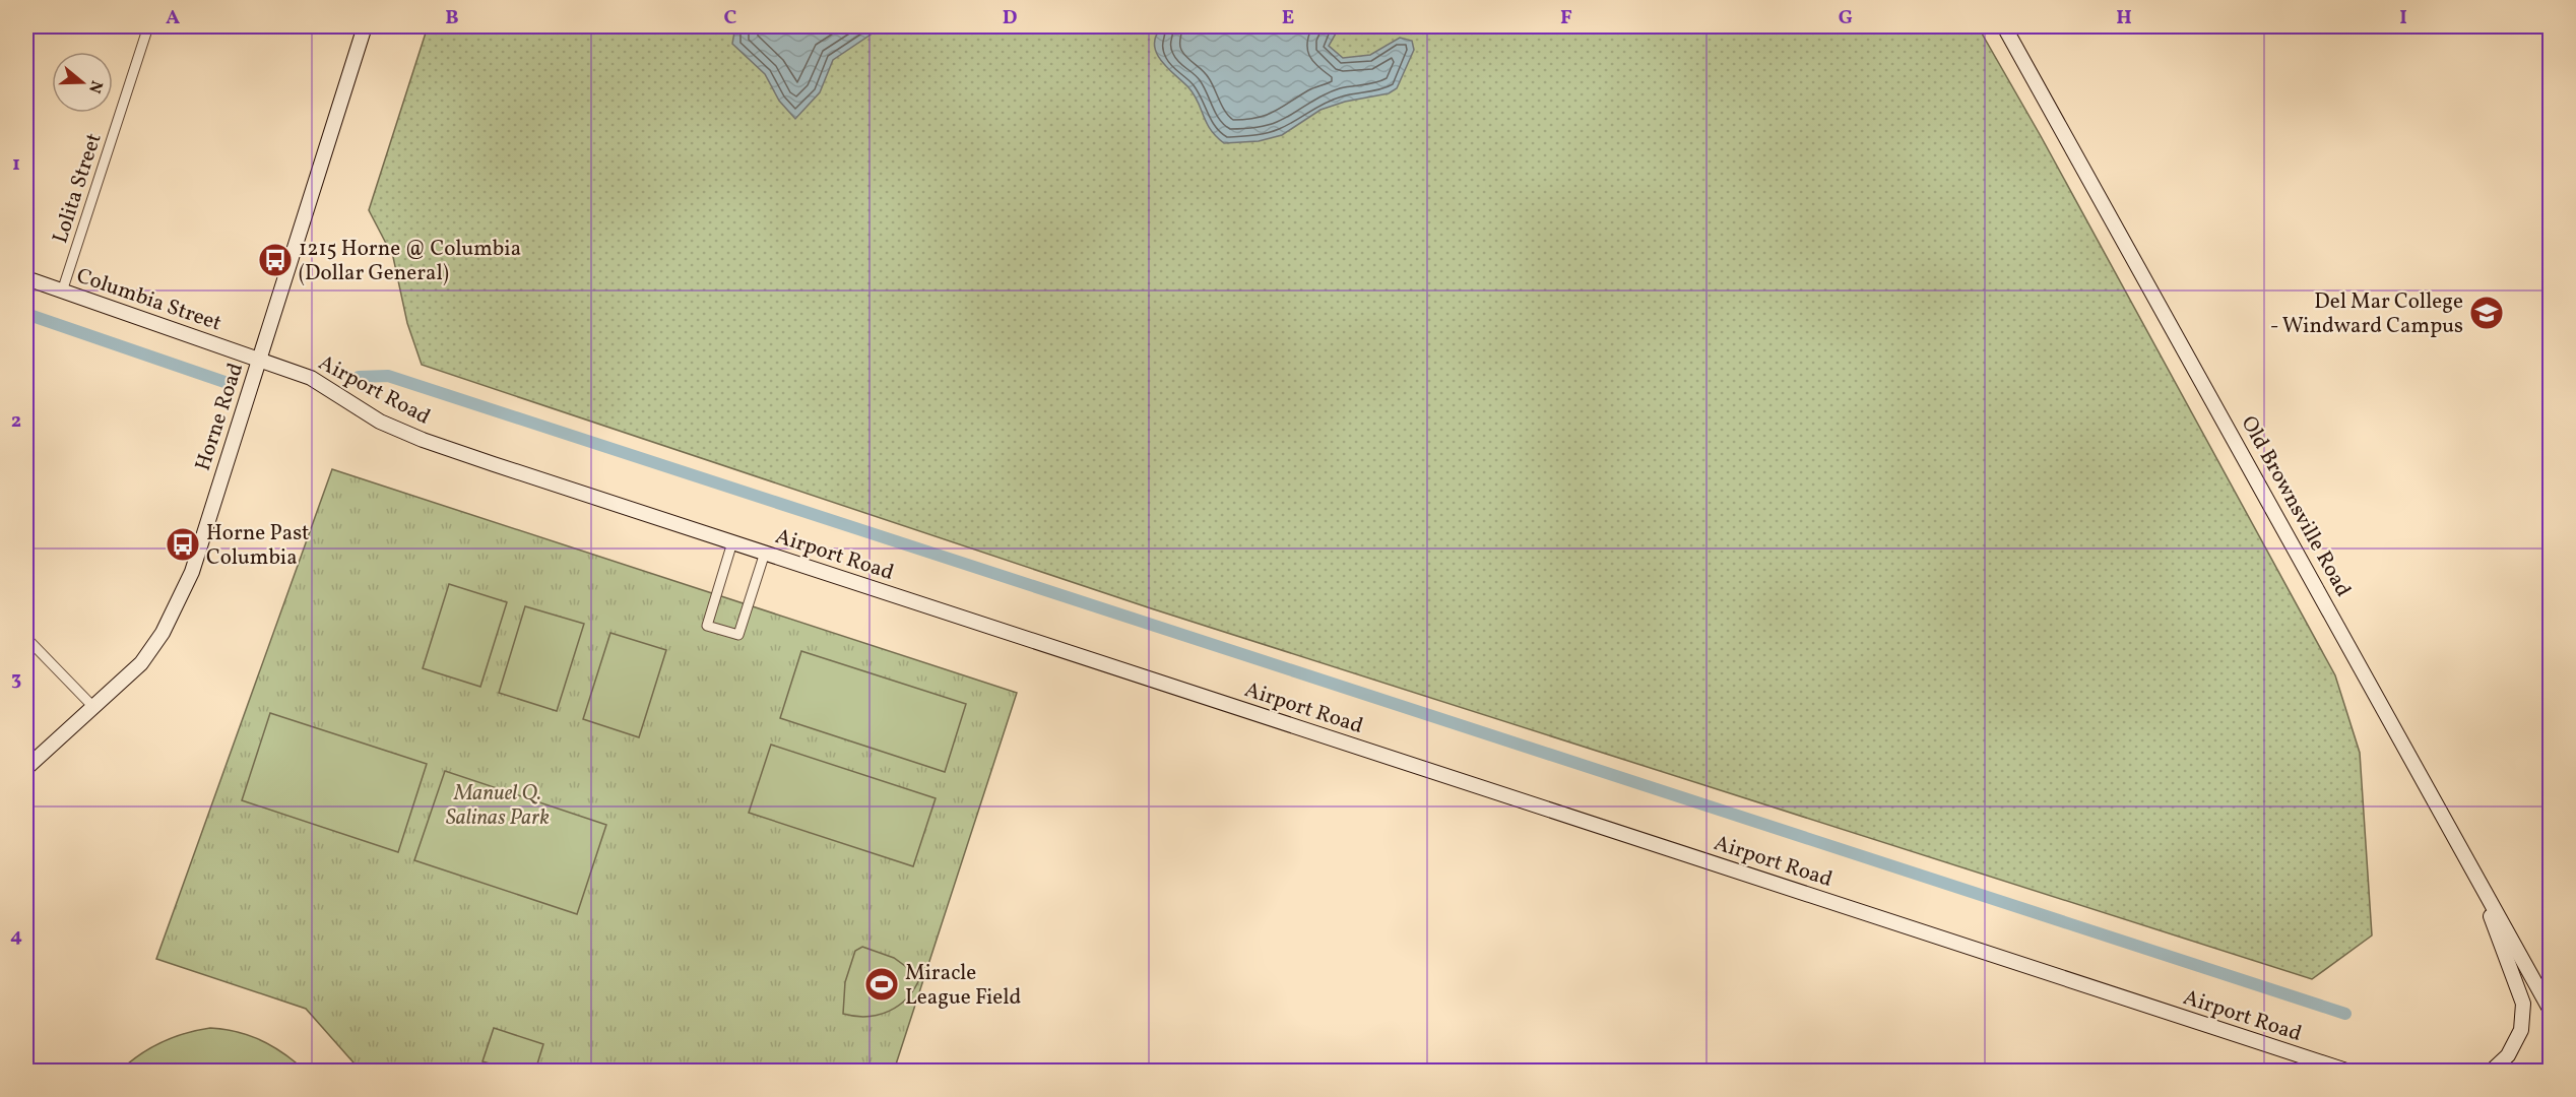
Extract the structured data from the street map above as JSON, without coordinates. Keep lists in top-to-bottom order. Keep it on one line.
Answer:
{"streets":{"street":["Lolita Street","Columbia Street","Airport Road","Horne Road","Old Brownsville Road"]},"crossings":[["Lolita Street","Columbia Street"],["Columbia Street","Airport Road"],["Columbia Street","Horne Road"],["Airport Road","Horne Road"]],"parks":["Manuel Q. Salinas Park"],"places":{"bus stop":["1215 Horne @ Columbia (Dollar General)","Horne Past Columbia"],"school or university":["Del Mar College - Windward Campus"],"sports":["Miracle League Field"]},"north":"right","grid":{"columns":["A","B","C","D","E","F","G","H","I"],"rows":["1","2","3","4"]}}
